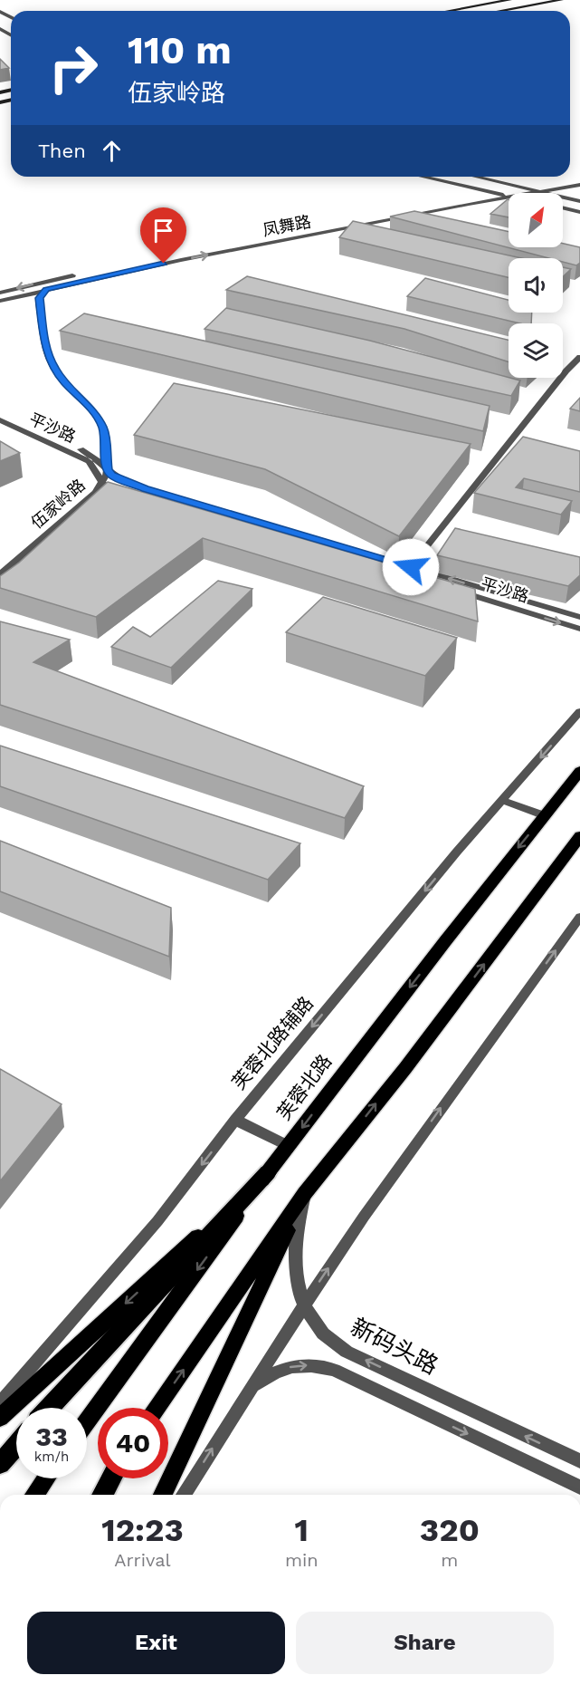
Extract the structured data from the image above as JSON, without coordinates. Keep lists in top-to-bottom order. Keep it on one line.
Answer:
{"streets":{"main road":["芙蓉北路"],"street":["凤舞路","平沙路","伍家岭路","芙蓉北路辅路","新码头路"]},"crossings":[["凤舞路","伍家岭路"],["平沙路","伍家岭路"]],"one_way":["芙蓉北路辅路"],"north":"top right","page":{"turn":["110 m","伍家岭路"],"then":"Then","speed":"33 km/h","limit":"40","eta":["12:23","Arrival","1","min","320","m"],"buttons":["Exit","Share"]}}
